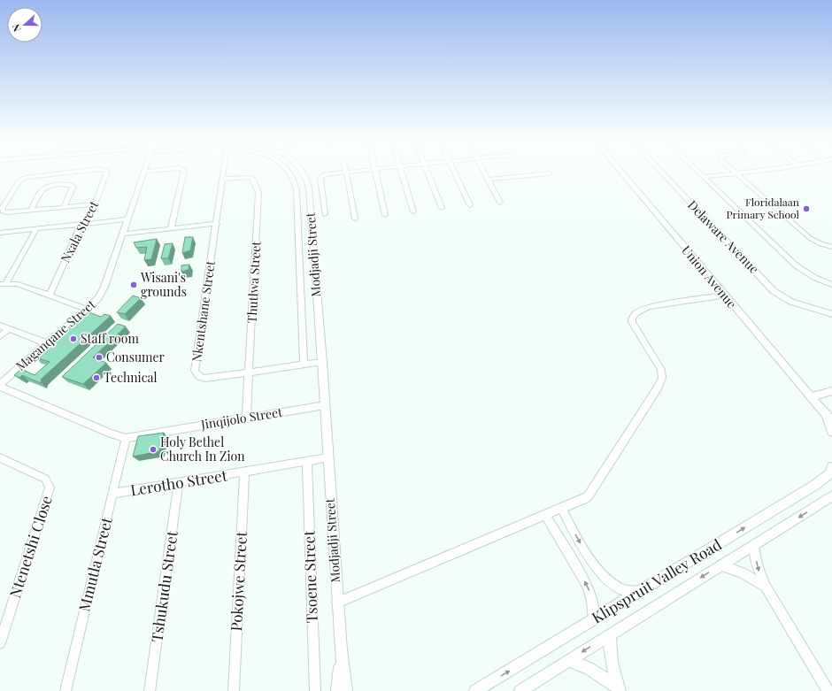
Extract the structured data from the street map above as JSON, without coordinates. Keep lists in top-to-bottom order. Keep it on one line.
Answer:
{"streets":{"street":["Nxala Street","Delaware Avenue","Modjadji Street","Union Avenue","Thutlwa Street","Nkentshane Street","Maganqane Street","Jinqijolo Street","Lerotho Street","Ntenetshi Close","Mmutla Street","Tsoene Street","Pokojwe Street","Klipspruit Valley Road","Tshukudu Street"]},"crossings":[["Modjadji Street","Nkentshane Street"],["Modjadji Street","Jinqijolo Street"],["Modjadji Street","Lerotho Street"],["Thutlwa Street","Nkentshane Street"],["Thutlwa Street","Jinqijolo Street"],["Jinqijolo Street","Mmutla Street"],["Lerotho Street","Mmutla Street"],["Lerotho Street","Tsoene Street"],["Lerotho Street","Pokojwe Street"],["Lerotho Street","Tshukudu Street"]],"places":["Floridalaan Primary School","Wisani's grounds","Staff room","Consumer","Technical","Holy Bethel Church In Zion"],"north":"left"}
